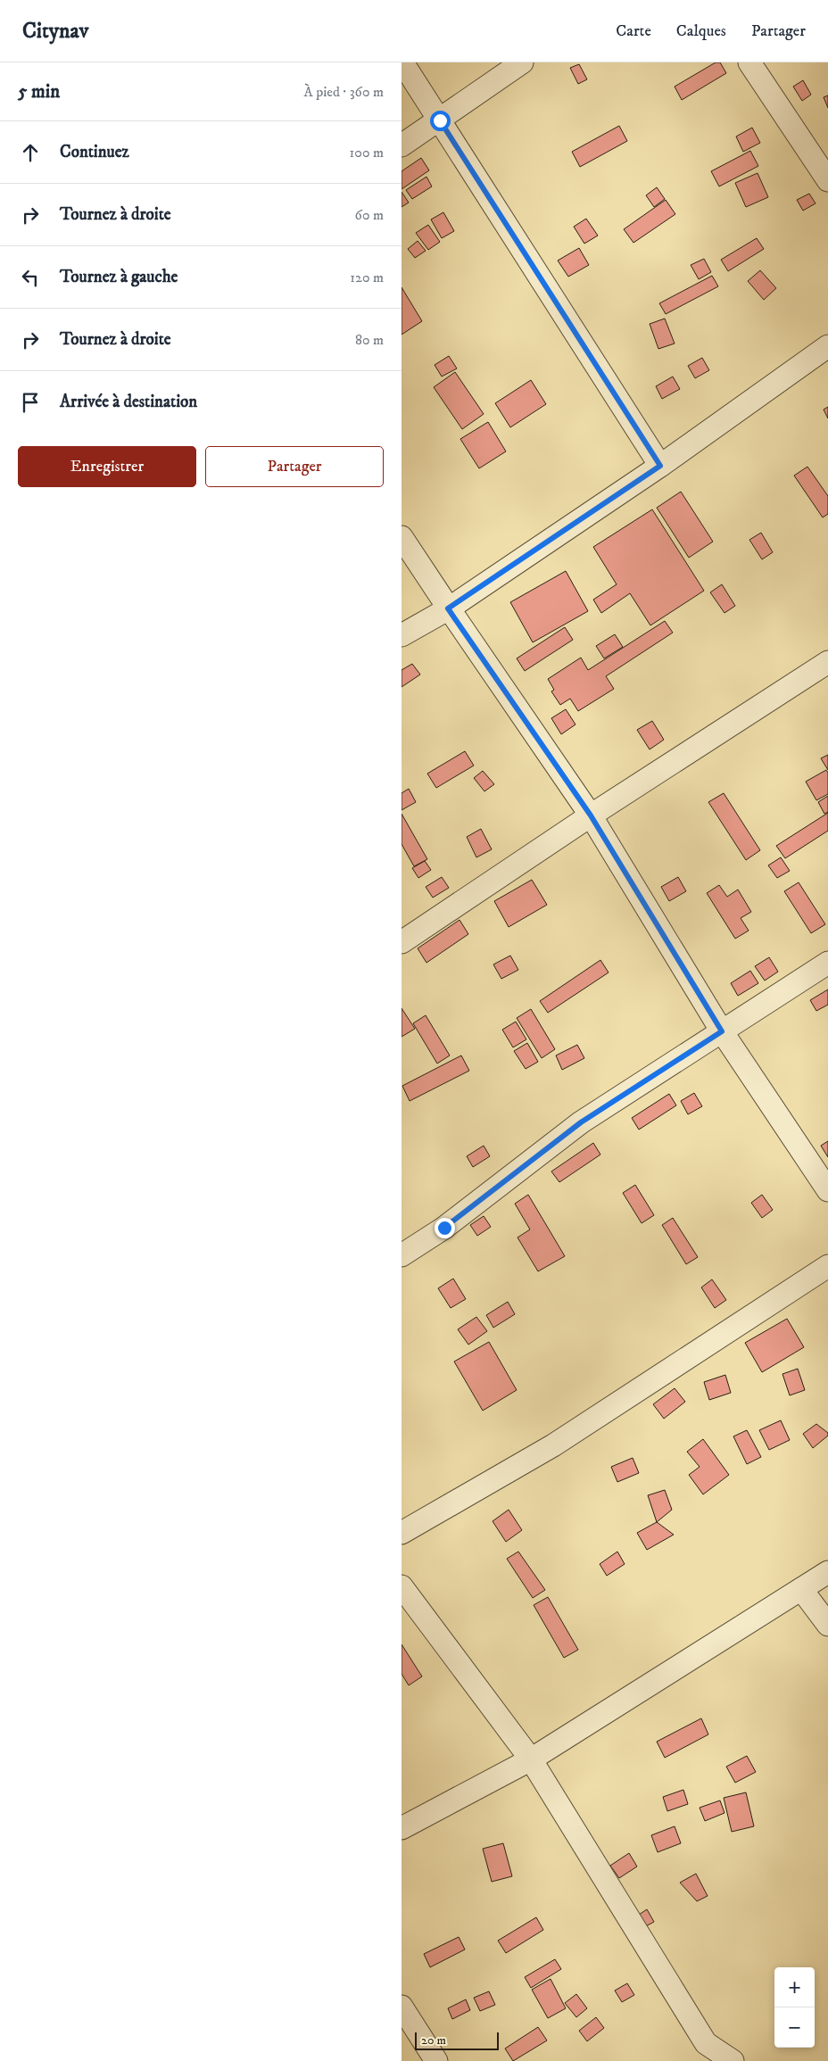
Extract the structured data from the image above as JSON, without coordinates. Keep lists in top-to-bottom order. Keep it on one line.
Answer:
{"scale_bar":"20 m","page":{"header":"Citynav","nav":["Carte","Calques","Partager"],"heading":["5 min","À pied · 360 m"],"list":[["Continuez","100 m"],["Tournez à droite","60 m"],["Tournez à gauche","120 m"],["Tournez à droite","80 m"],"Arrivée à destination"],"buttons":["Enregistrer","Partager"],"map_buttons":["+","−"],"scale":"20 m"}}
